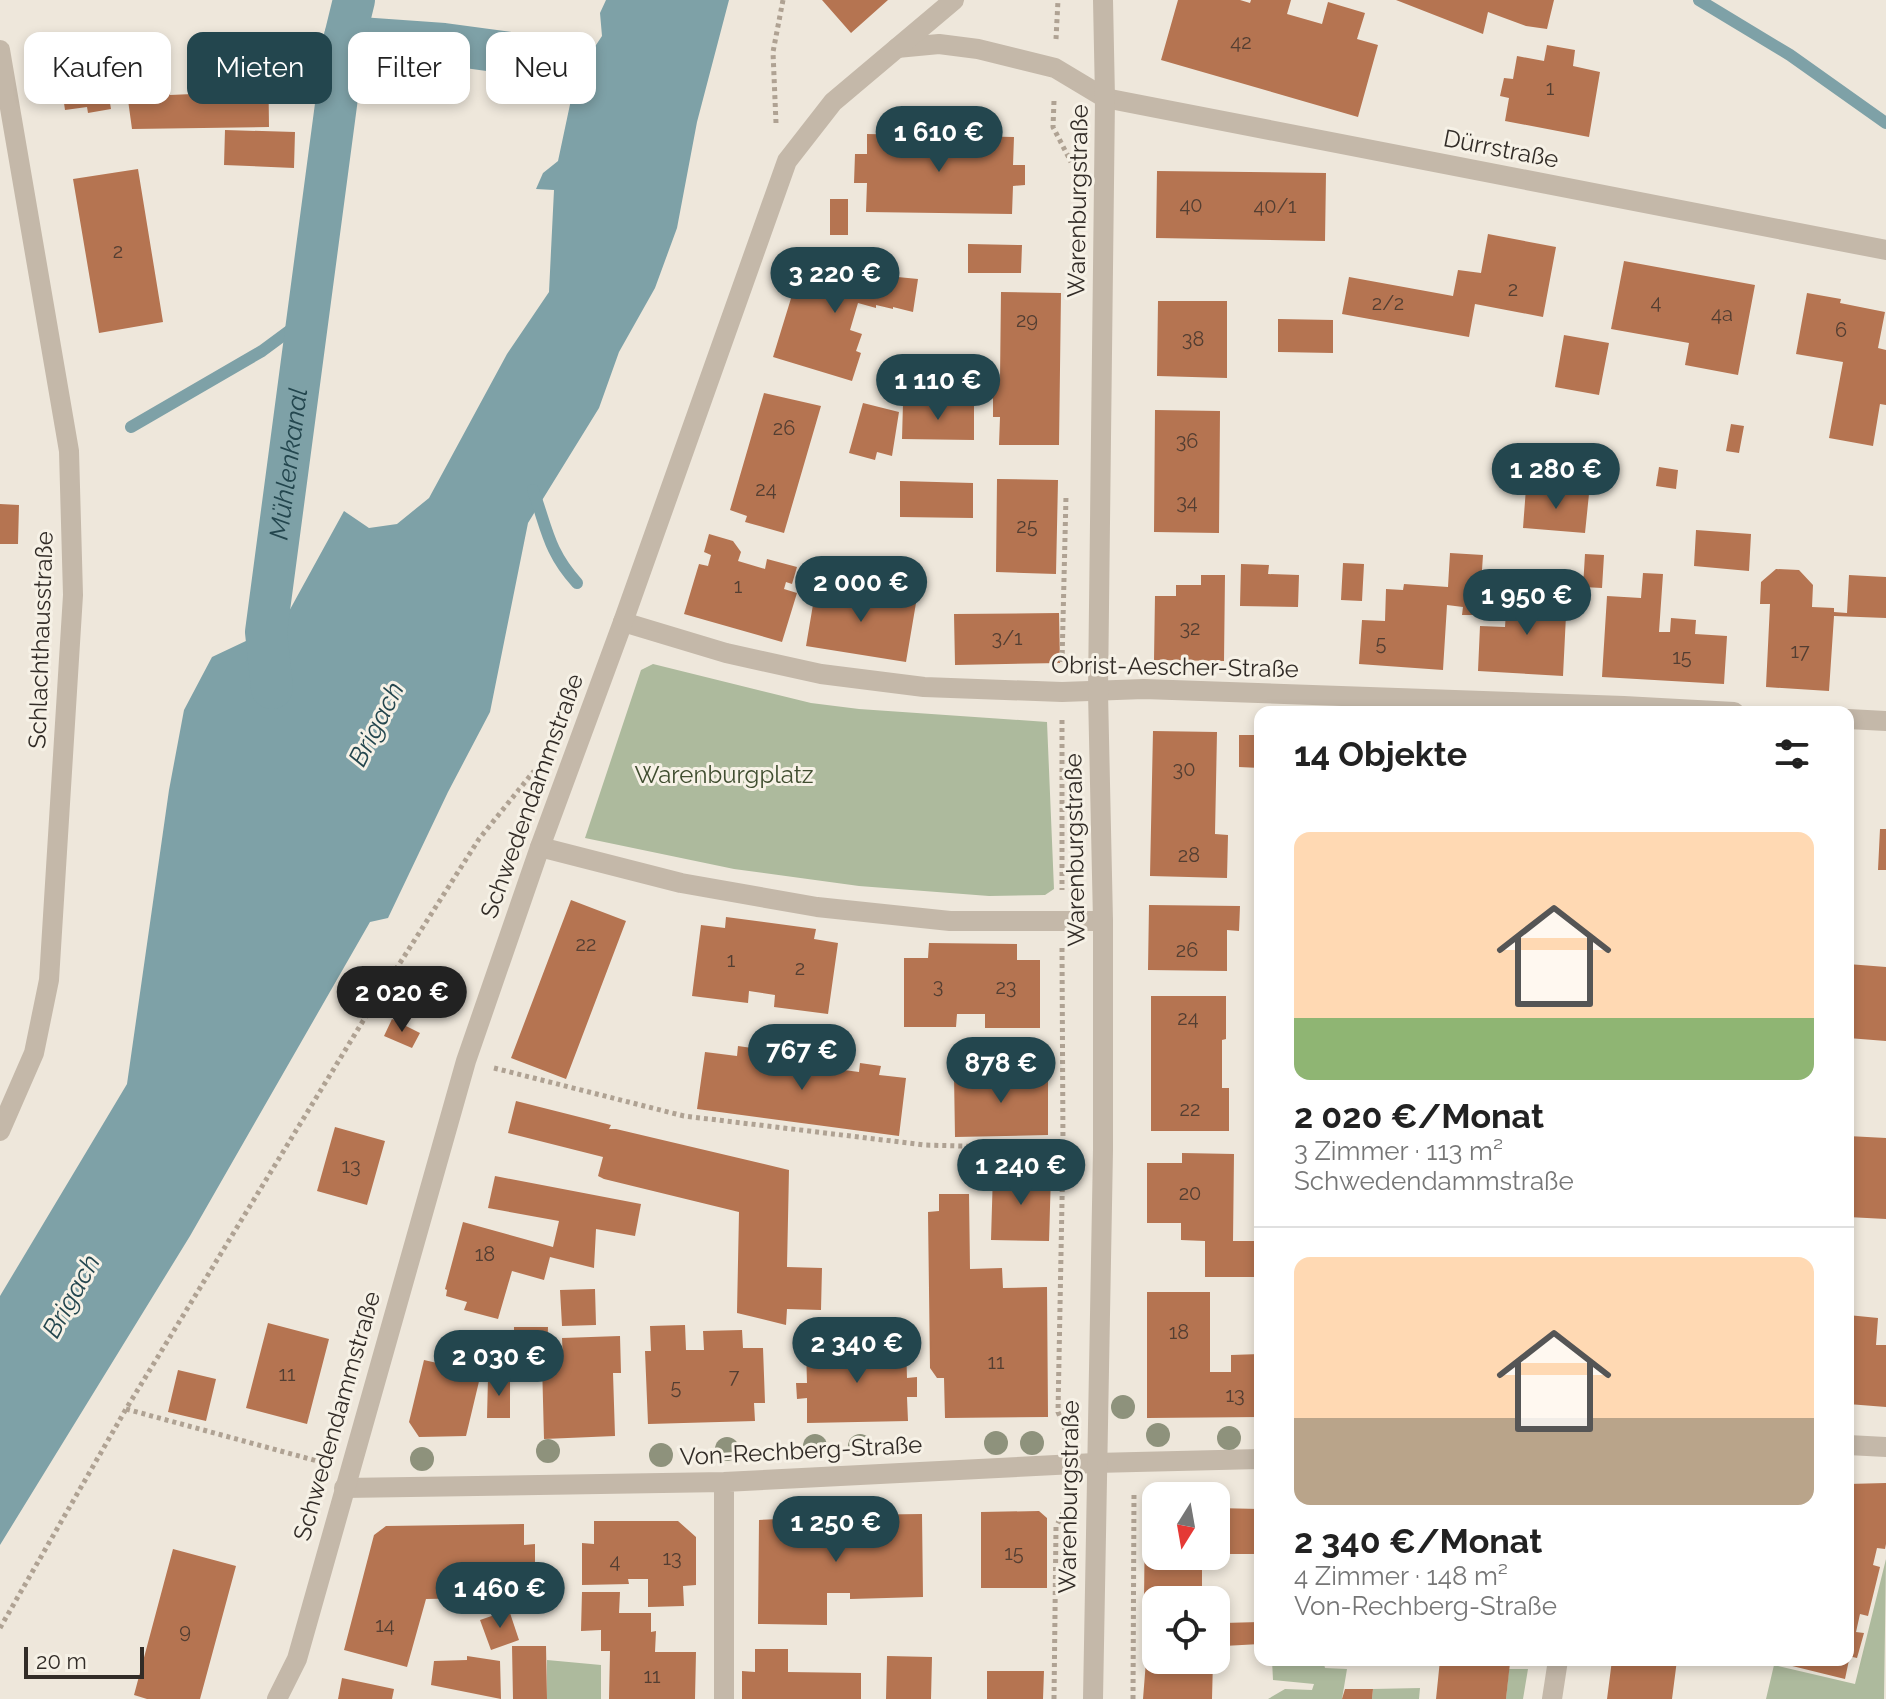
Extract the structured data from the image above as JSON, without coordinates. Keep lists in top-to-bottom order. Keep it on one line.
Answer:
{"streets":{"street":["Dürrstraße","Warenburgstraße","Schlachthausstraße","Obrist-Aescher-Straße","Schwedendammstraße","Von-Rechberg-Straße"]},"crossings":[["Dürrstraße","Warenburgstraße"],["Warenburgstraße","Obrist-Aescher-Straße"],["Warenburgstraße","Von-Rechberg-Straße"],["Obrist-Aescher-Straße","Schwedendammstraße"],["Schwedendammstraße","Von-Rechberg-Straße"]],"water":["Mühlenkanal","Brigach"],"parks":["Warenburgplatz"],"house_numbers":["42","1","40","40/1","2","2","4","2/2","4a","29","6","38","26","36","24","34","25","1","32","3/1","5","17","15","30","28","22","26","1","2","3","23","24","22","13","20","18","18","11","11","7","5","13","15","13","4","14","9","11"],"scale_bar":"20 m","north":"bottom","page":{"chip":["Kaufen","Mieten","Filter","Neu"],"price":["1 610 €","3 220 €","1 110 €","1 280 €","2 000 €","1 950 €","2 020 €","767 €","878 €","1 240 €","2 340 €","2 030 €","1 250 €","1 460 €"],"heading":"14 Objekte","list":[{"name":"2 020 €/Monat","note":"3 Zimmer · 113 m² · Schwedendammstraße"},{"name":"2 340 €/Monat","note":"4 Zimmer · 148 m² · Von-Rechberg-Straße"}],"scale":"20 m"}}
